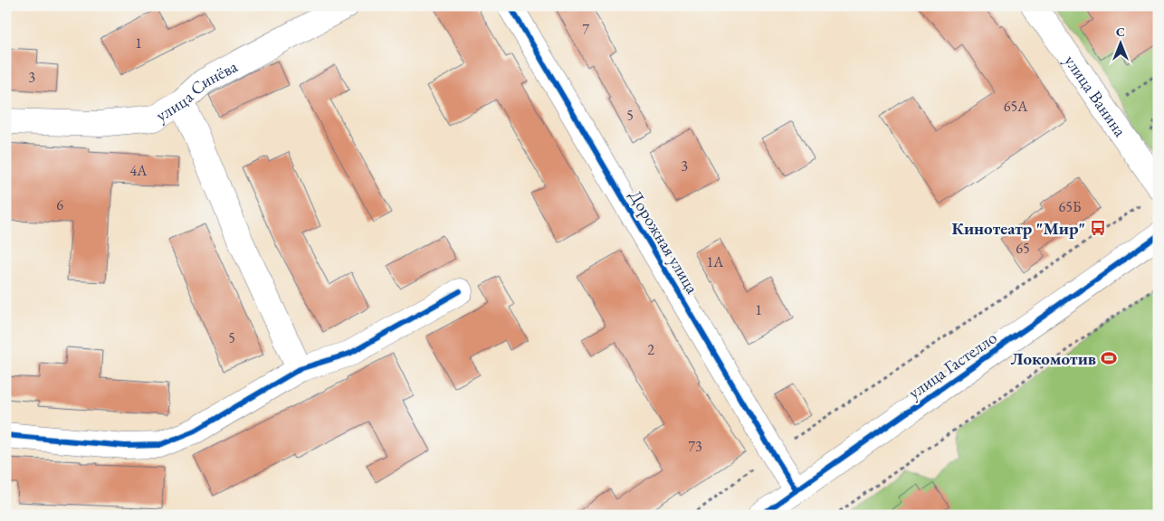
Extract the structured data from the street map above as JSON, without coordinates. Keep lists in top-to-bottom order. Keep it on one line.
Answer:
{"streets":{"street":["улица Синёва","улица Ванина","Дорожная улица","улица Гастелло"]},"crossings":[["Дорожная улица","улица Гастелло"]],"places":{"bus stop":["Кинотеатр \"Мир\""],"sports":["Локомотив"]},"house_numbers":["7","1","3","65А","5","3","4А","6","65Б","65","1А","1","5","2","73"],"north":"top"}
